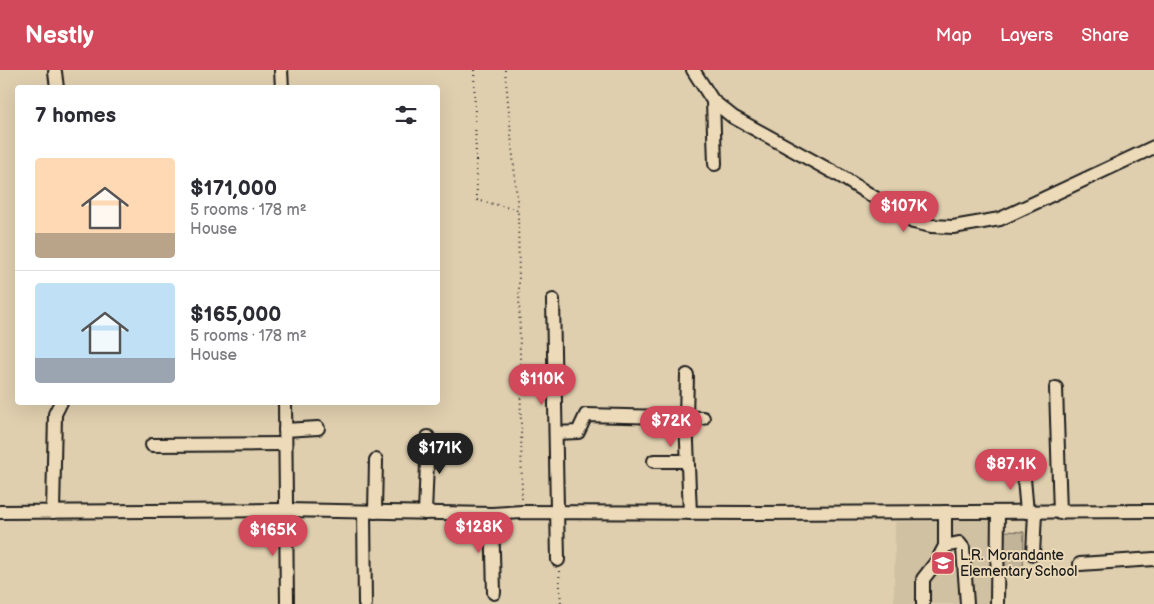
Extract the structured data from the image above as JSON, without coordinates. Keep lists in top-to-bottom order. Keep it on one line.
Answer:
{"places":{"school or university":["L.R. Morandante Elementary School"]},"page":{"header":"Nestly","nav":["Map","Layers","Share"],"heading":"7 homes","list":[{"name":"$171,000","note":"5 rooms · 178 m² · House"},{"name":"$165,000","note":"5 rooms · 178 m² · House"}],"price":["$107K","$110K","$72K","$171K","$87.1K","$128K","$165K"]}}
